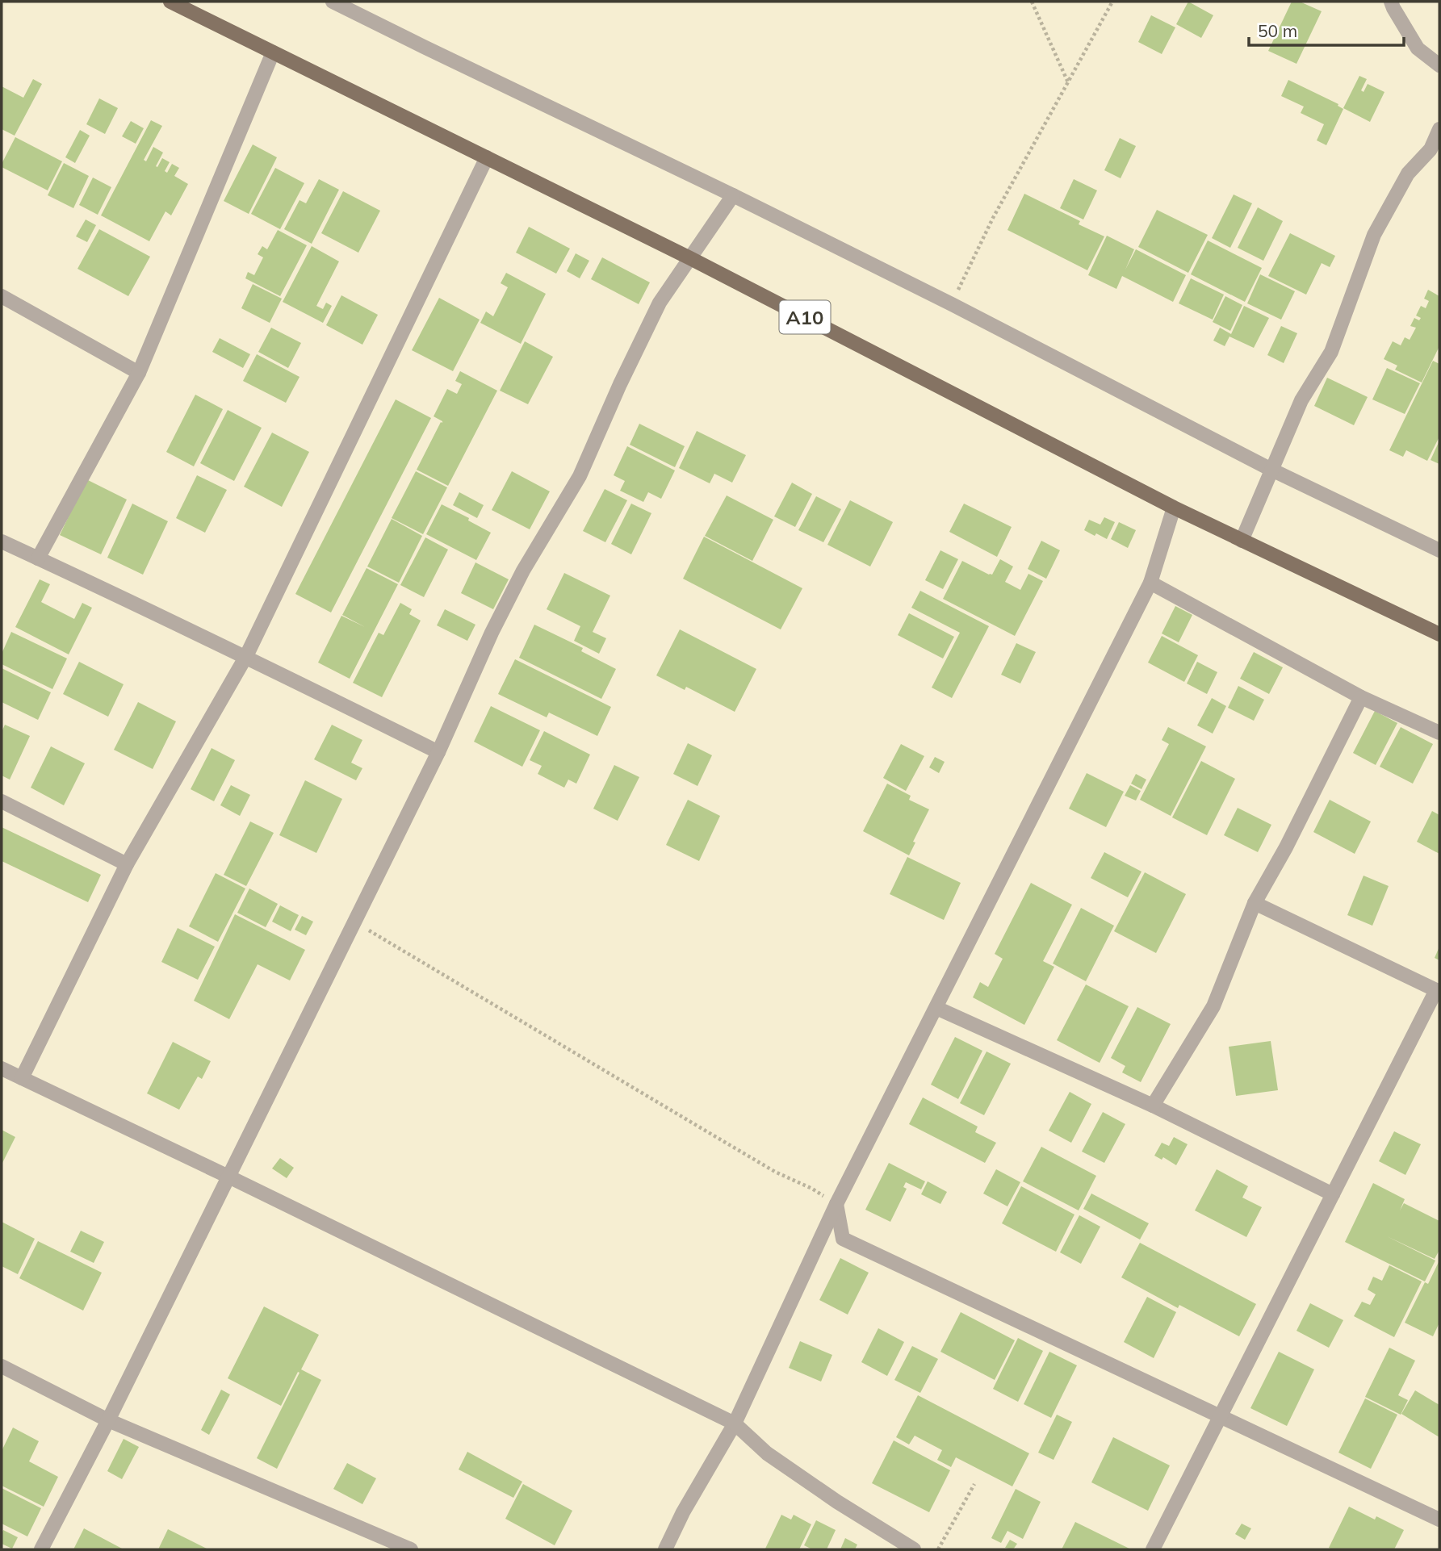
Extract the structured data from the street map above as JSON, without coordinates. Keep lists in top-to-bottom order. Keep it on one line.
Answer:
{"streets":{"main road":["A10"]},"scale_bar":"50 m"}
